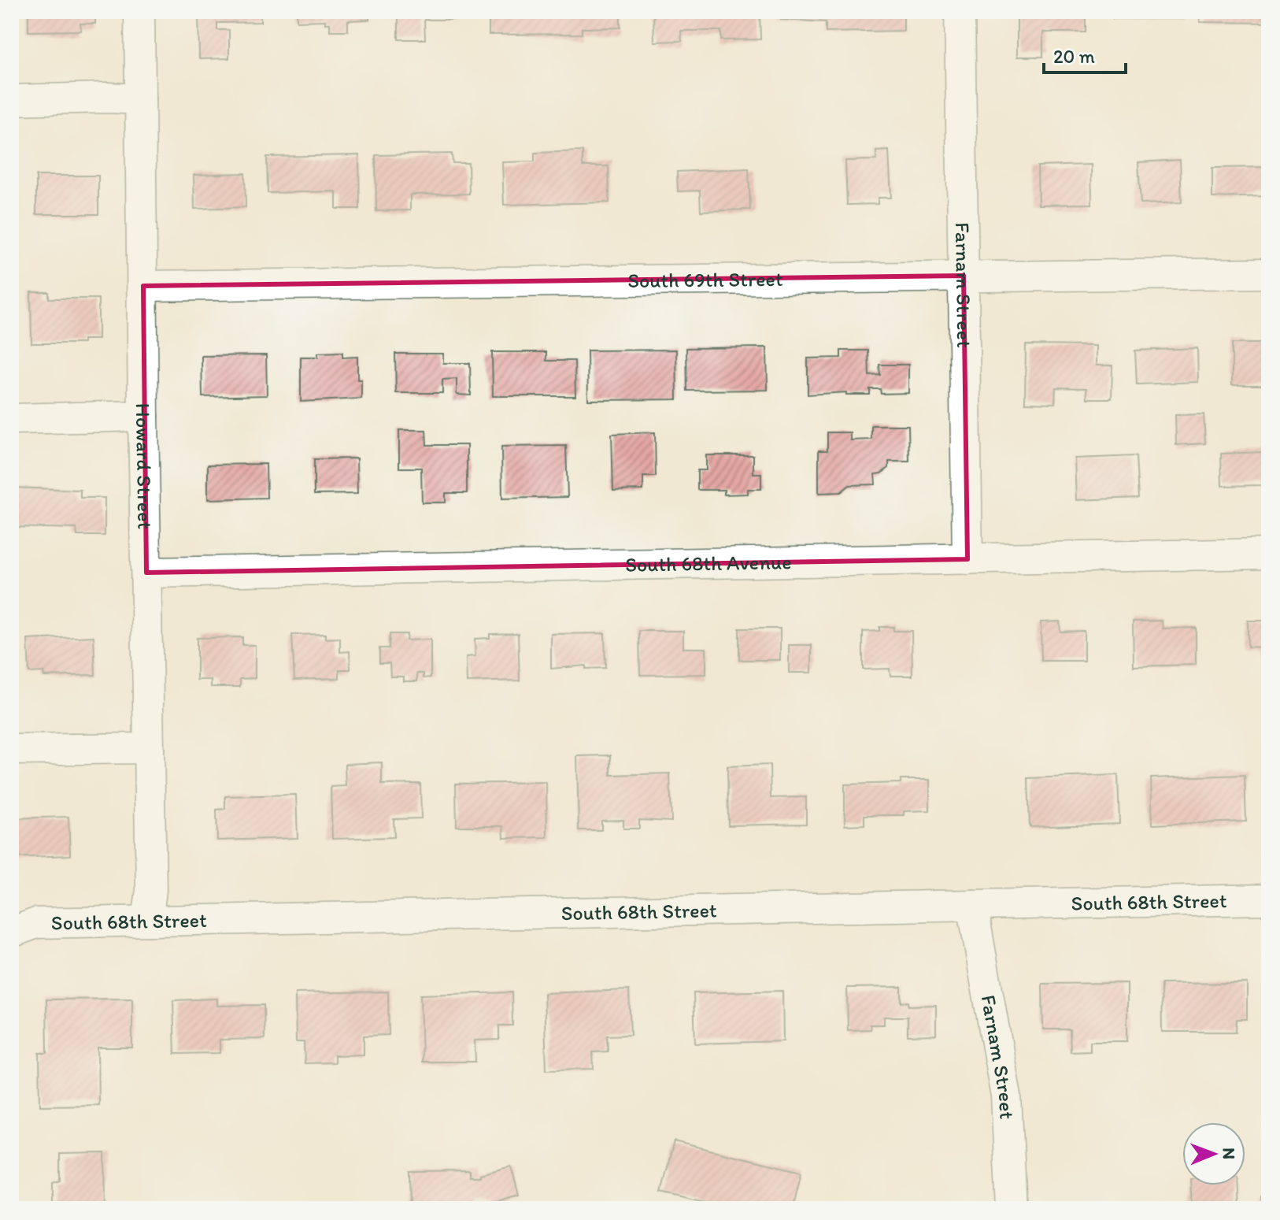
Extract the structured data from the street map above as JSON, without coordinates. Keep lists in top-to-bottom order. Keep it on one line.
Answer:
{"streets":{"street":["South 69th Street","Farnam Street","Howard Street","South 68th Avenue","South 68th Street"]},"crossings":[["South 69th Street","Farnam Street"],["South 69th Street","Howard Street"],["Farnam Street","South 68th Avenue"],["Farnam Street","South 68th Street"],["Howard Street","South 68th Avenue"],["Howard Street","South 68th Street"]],"scale_bar":"20 m","north":"right"}
